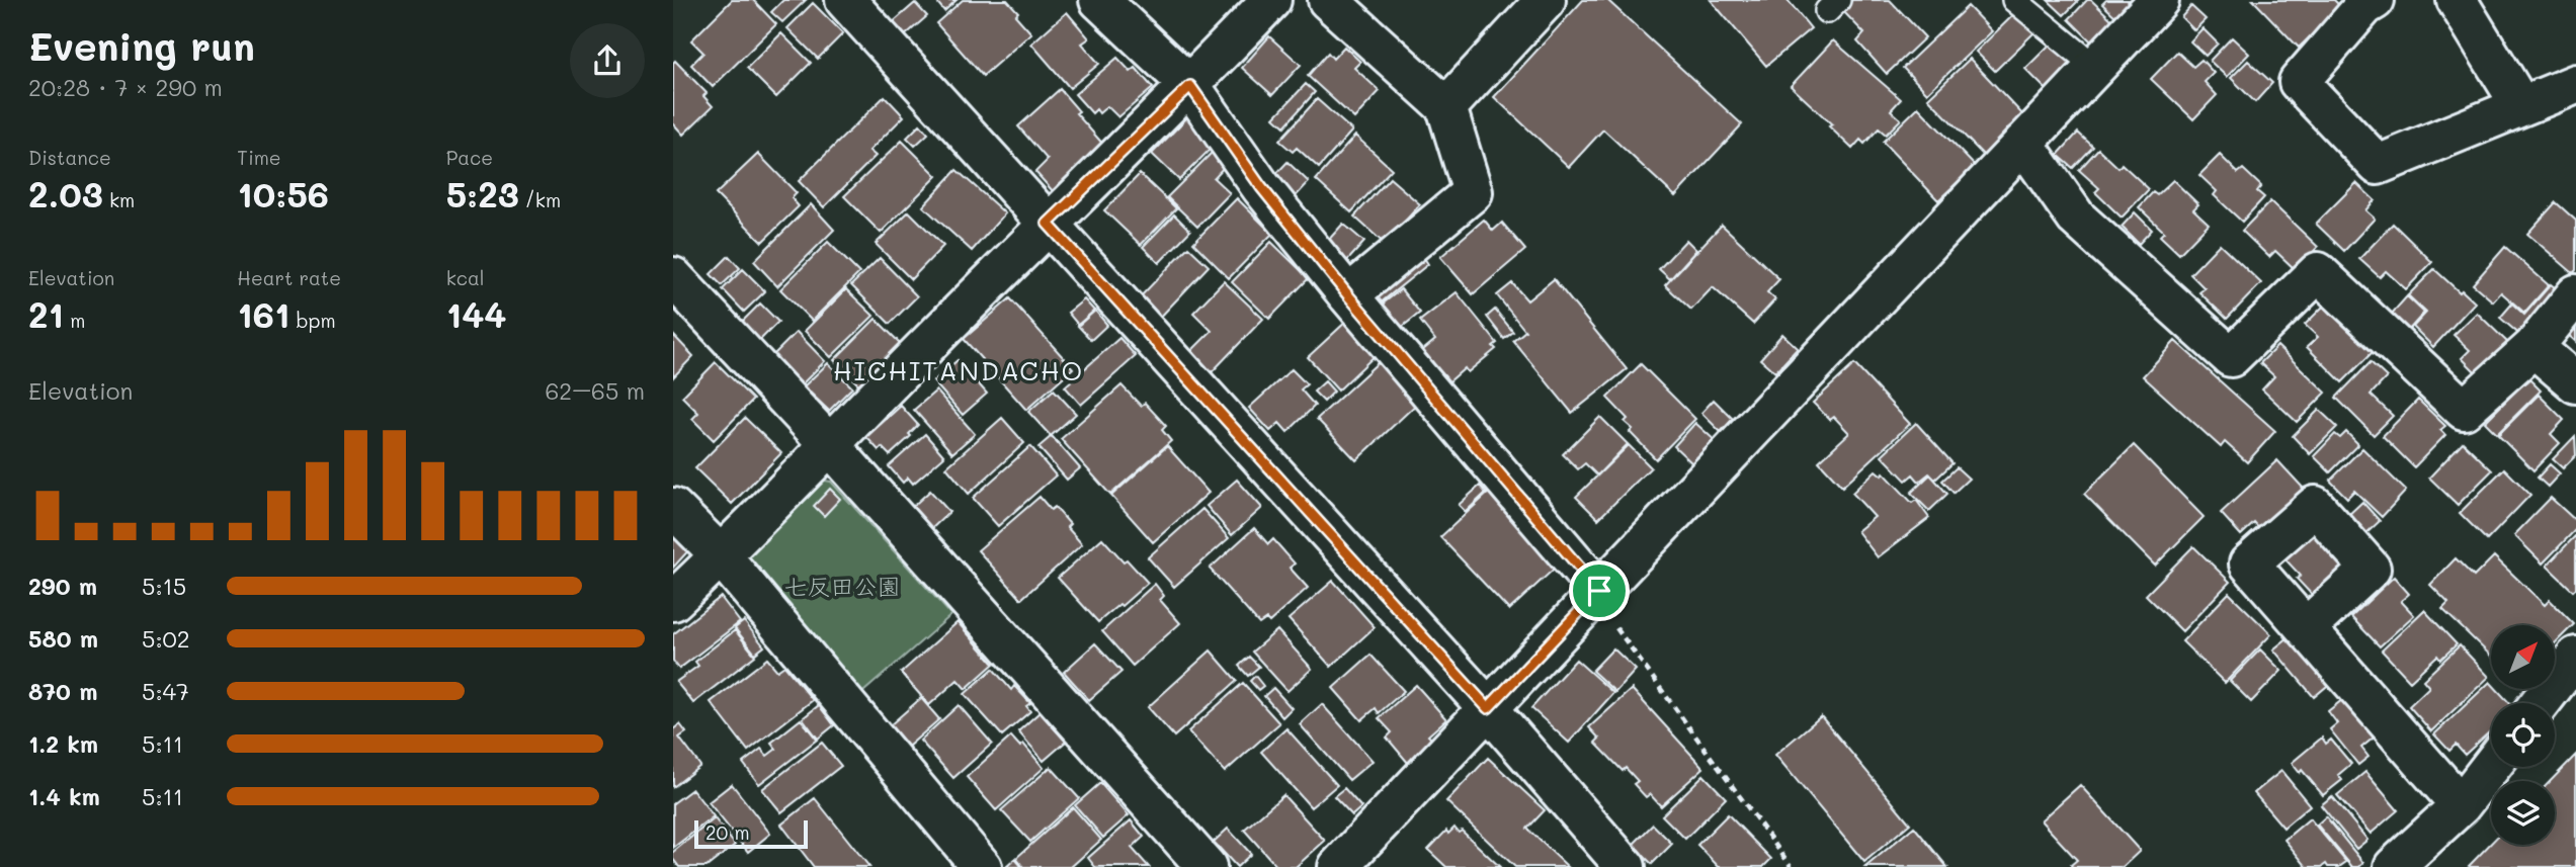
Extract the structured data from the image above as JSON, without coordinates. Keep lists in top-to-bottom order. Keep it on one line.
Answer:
{"districts":["HICHITANDACHO"],"parks":["七反田公園"],"scale_bar":"20 m","north":"top right","page":{"heading":["Evening run","20:28 · 7 × 290 m"],"stats":[["Distance","2.03 km"],["Time","10:56"],["Pace","5:23 /km"],["Elevation","21 m"],["Heart rate","161 bpm"],["kcal","144"]],"chart":["Elevation","62–65 m"],"list":[{"name":"290 m","note":"5:15"},{"name":"580 m","note":"5:02"},{"name":"870 m","note":"5:47"},{"name":"1.2 km","note":"5:11"},{"name":"1.4 km","note":"5:11"}],"scale":"20 m"}}
